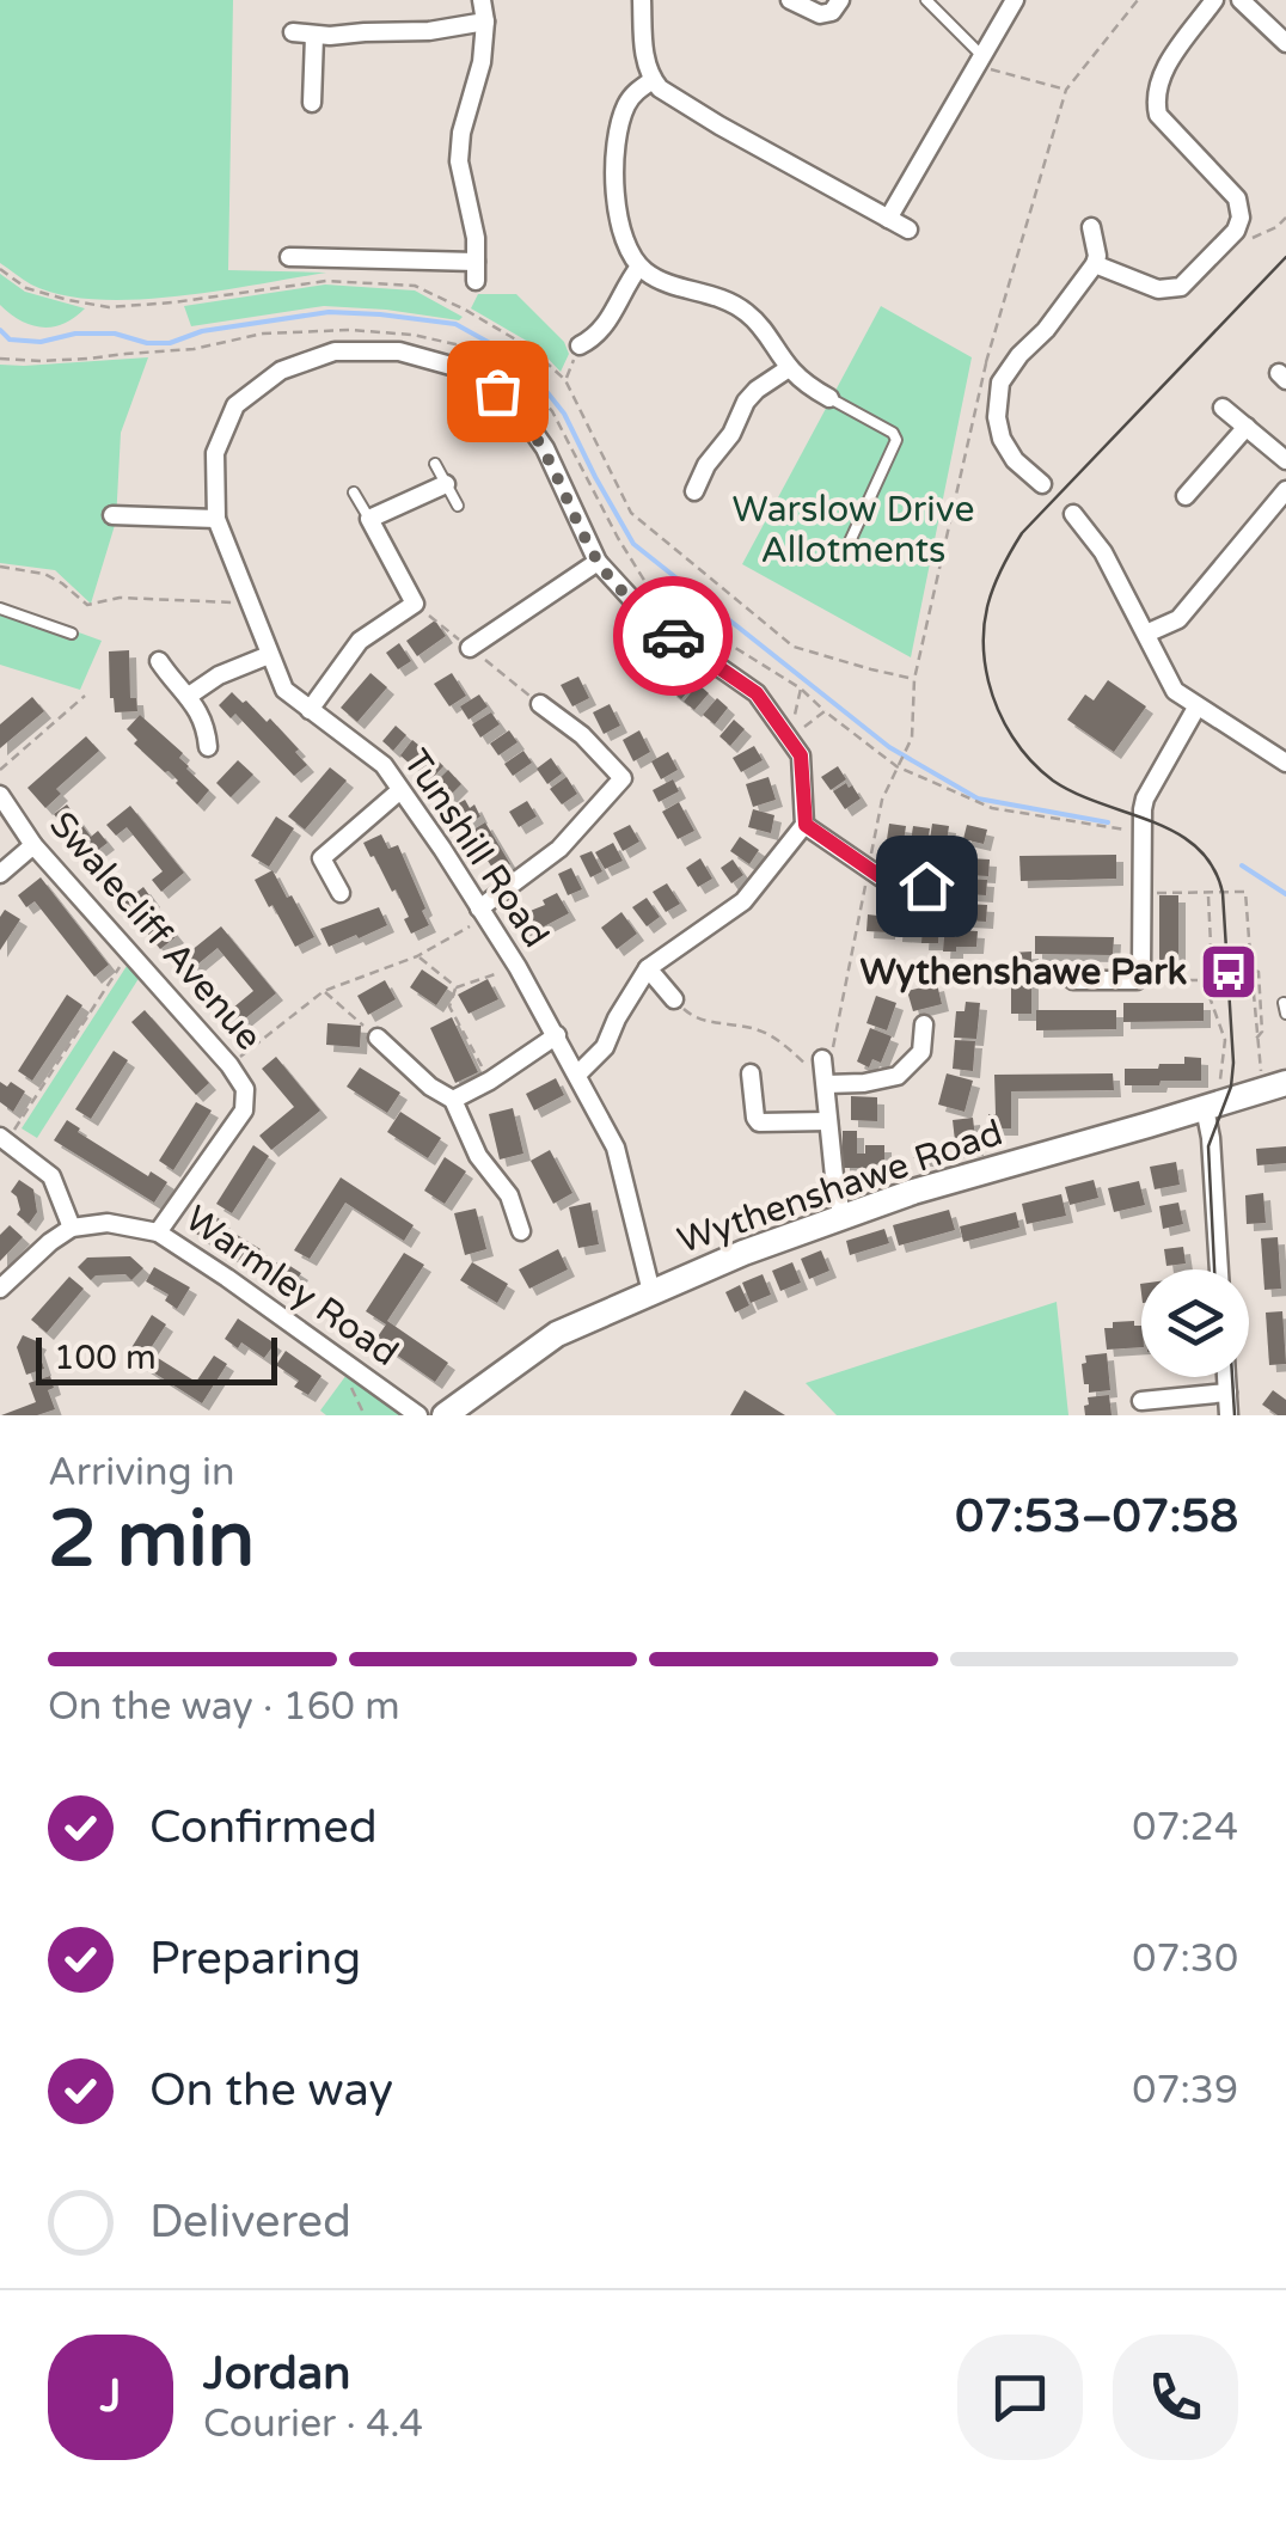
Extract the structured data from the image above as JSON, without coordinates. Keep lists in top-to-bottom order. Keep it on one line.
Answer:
{"streets":{"main road":["Wythenshawe Road"],"street":["Tunshill Road","Swalecliff Avenue","Warmley Road"]},"crossings":[["Tunshill Road","Wythenshawe Road"],["Swalecliff Avenue","Warmley Road"]],"parks":["Warslow Drive Allotments"],"places":{"bus stop":["Wythenshawe Park"]},"scale_bar":"100 m","page":{"scale":"100 m","heading":["2 min","Arriving in","07:53–07:58"],"panel":["Jordan","Courier · 4.4"],"bar":"On the way · 160 m","list":[["Confirmed","07:24"],["Preparing","07:30"],["On the way","07:39"],"Delivered"],"round":"J"}}
